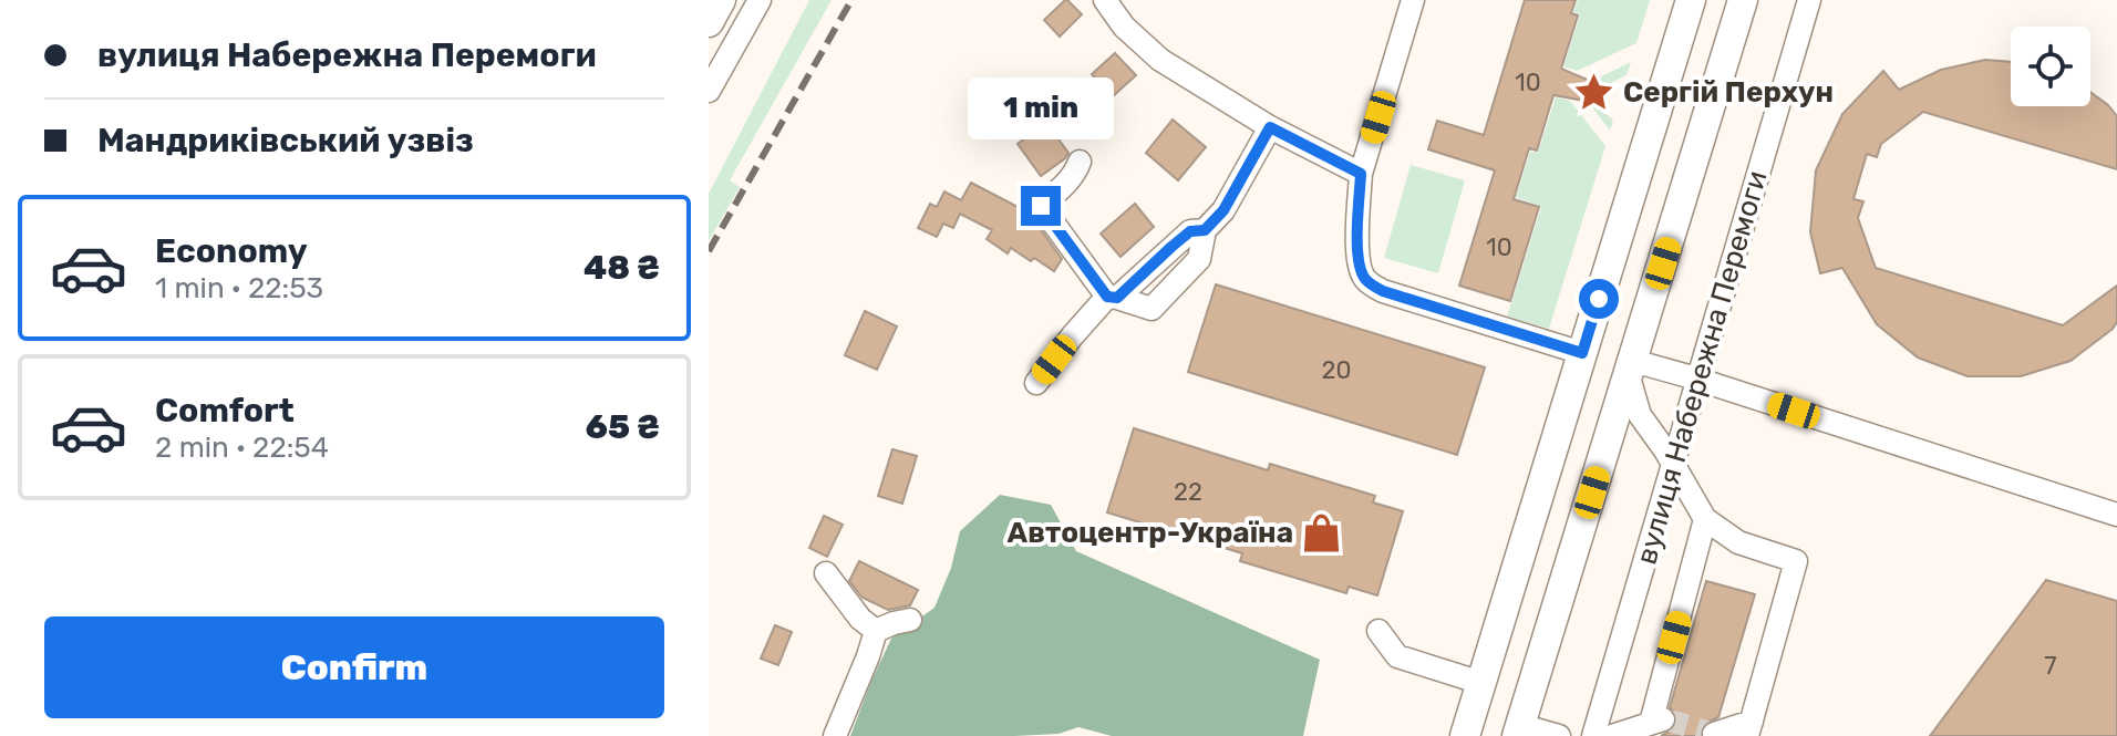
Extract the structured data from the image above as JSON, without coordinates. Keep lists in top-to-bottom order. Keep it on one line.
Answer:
{"streets":{"street":["вулиця Набережна Перемоги"]},"places":{"place":["Сергій Перхун"],"shop":["Автоцентр-Україна"]},"house_numbers":["10","10","20","22","7"],"page":{"banner":["вулиця Набережна Перемоги","Мандриківський узвіз"],"bubble":"1 min","list":[{"name":"Economy","note":"1 min · 22:53","value":"48 ₴"},{"name":"Comfort","note":"2 min · 22:54","value":"65 ₴"}],"buttons":"Confirm"}}
